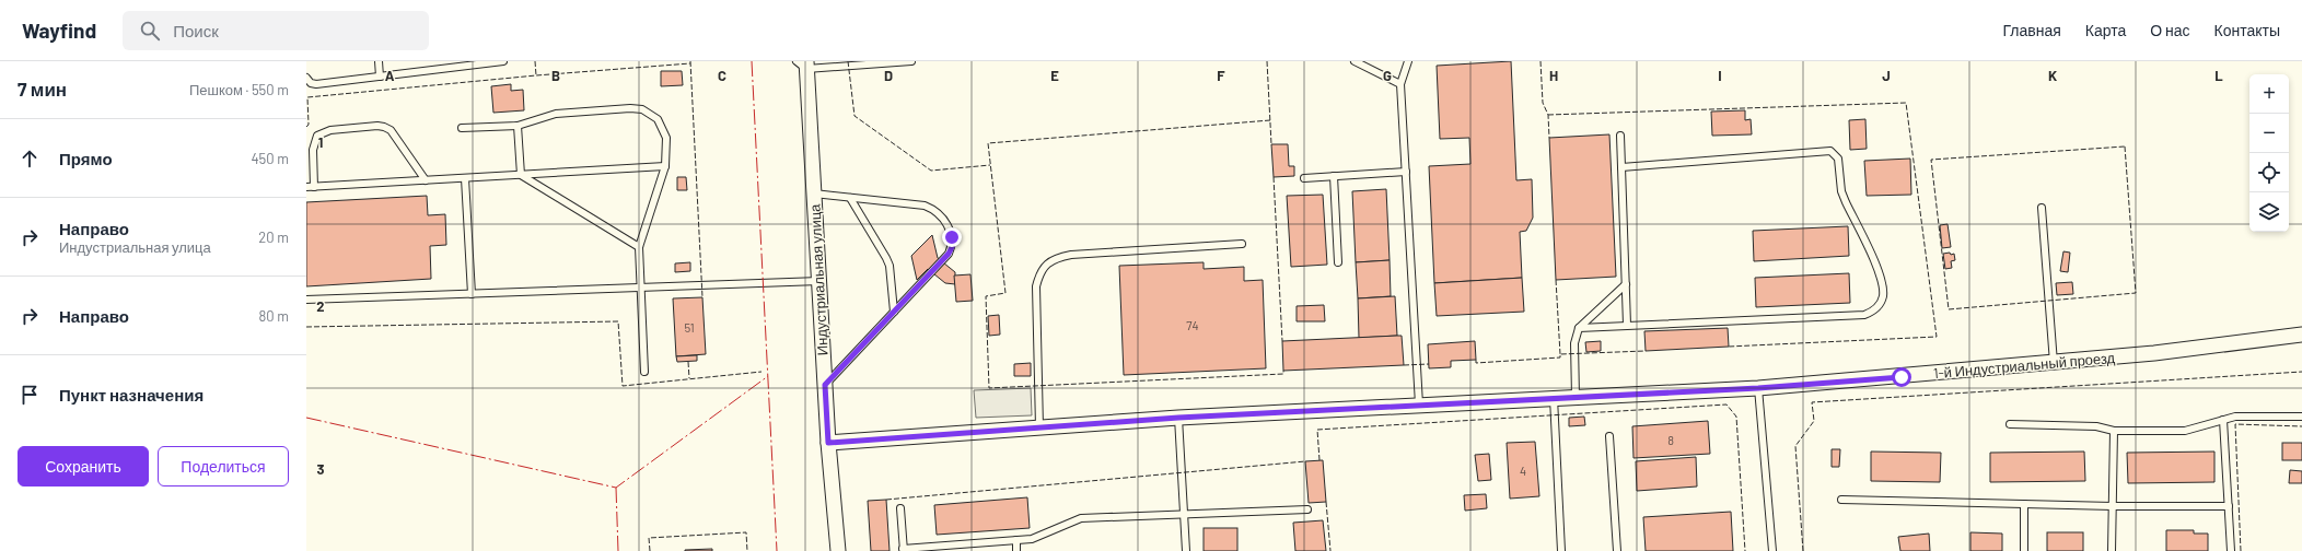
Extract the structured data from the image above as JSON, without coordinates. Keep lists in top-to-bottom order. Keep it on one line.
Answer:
{"streets":{"street":["Индустриальная улица","1-й Индустриальный проезд"]},"crossings":[["Индустриальная улица","1-й Индустриальный проезд"]],"house_numbers":["74","51","8","4"],"page":{"header":"Wayfind","search":"Поиск","nav":["Главная","Карта","О нас","Контакты"],"heading":["7 мин","Пешком · 550 m"],"map_buttons":["+","−"],"list":[["Прямо","450 m"],["Направо","Индустриальная улица","20 m"],["Направо","80 m"],"Пункт назначения"],"buttons":["Сохранить","Поделиться"]},"grid":{"columns":["A","B","C","D","E","F","G","H","I","J","K","L"],"rows":["1","2","3"]}}
